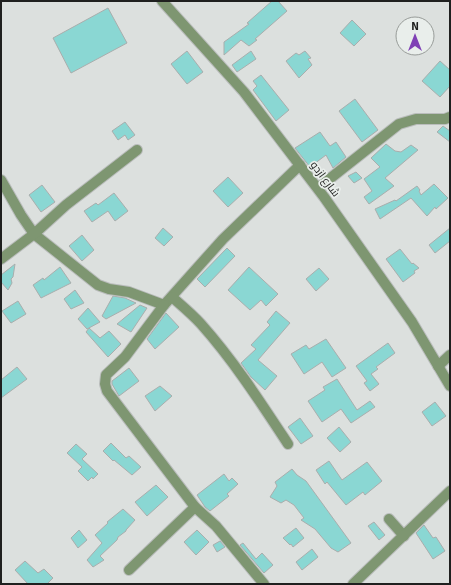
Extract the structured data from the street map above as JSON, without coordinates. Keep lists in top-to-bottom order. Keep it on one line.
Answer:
{"streets":{"street":["شارع ازدو"]},"north":"top"}
